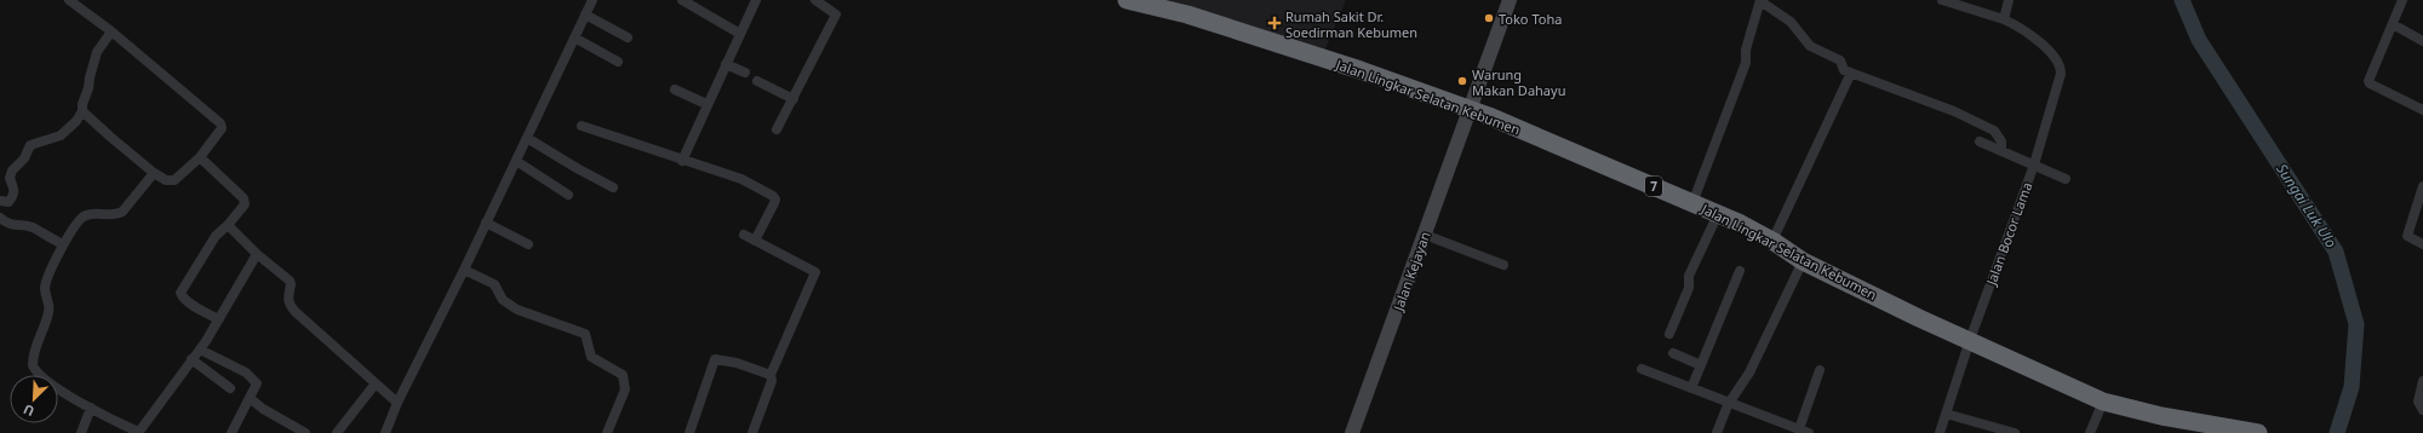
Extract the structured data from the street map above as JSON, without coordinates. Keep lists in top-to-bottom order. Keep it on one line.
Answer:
{"streets":{"highway":["Jalan Lingkar Selatan Kebumen","7"],"main road":["Jalan Kejayan"],"street":["Jalan Bocor Lama"]},"crossings":[["Jalan Lingkar Selatan Kebumen","Jalan Bocor Lama"],["Jalan Lingkar Selatan Kebumen","Jalan Kejayan"]],"water":["Sungai Luk Ulo"],"places":{"other":["Toko Toha","Warung Makan Dahayu"],"health":["Rumah Sakit Dr. Soedirman Kebumen"]},"north":"bottom left"}
